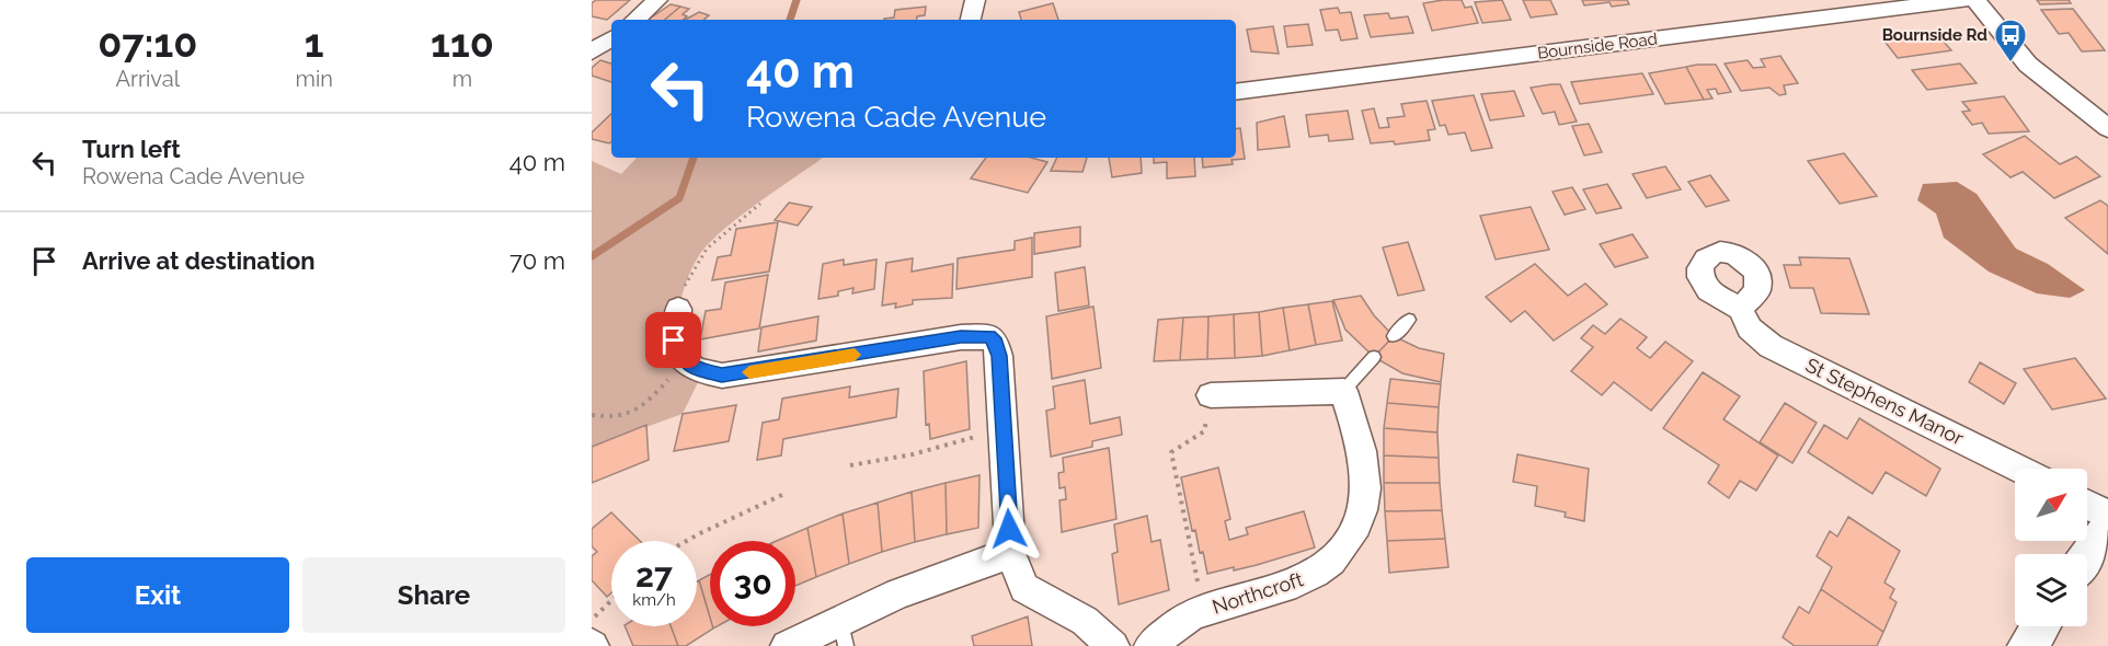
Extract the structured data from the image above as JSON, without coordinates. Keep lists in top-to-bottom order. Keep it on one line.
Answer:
{"streets":{"street":["Bournside Road","St Stephens Manor","Northcroft"]},"places":{"bus stop":["Bournside Rd"]},"north":"top right","page":{"eta":["07:10","Arrival","1","min","110","m"],"turn":["40 m","Rowena Cade Avenue"],"list":[{"name":"Turn left","note":"Rowena Cade Avenue","value":"40 m"},{"name":"Arrive at destination","value":"70 m"}],"speed":"27 km/h","limit":"30","buttons":["Exit","Share"]}}
